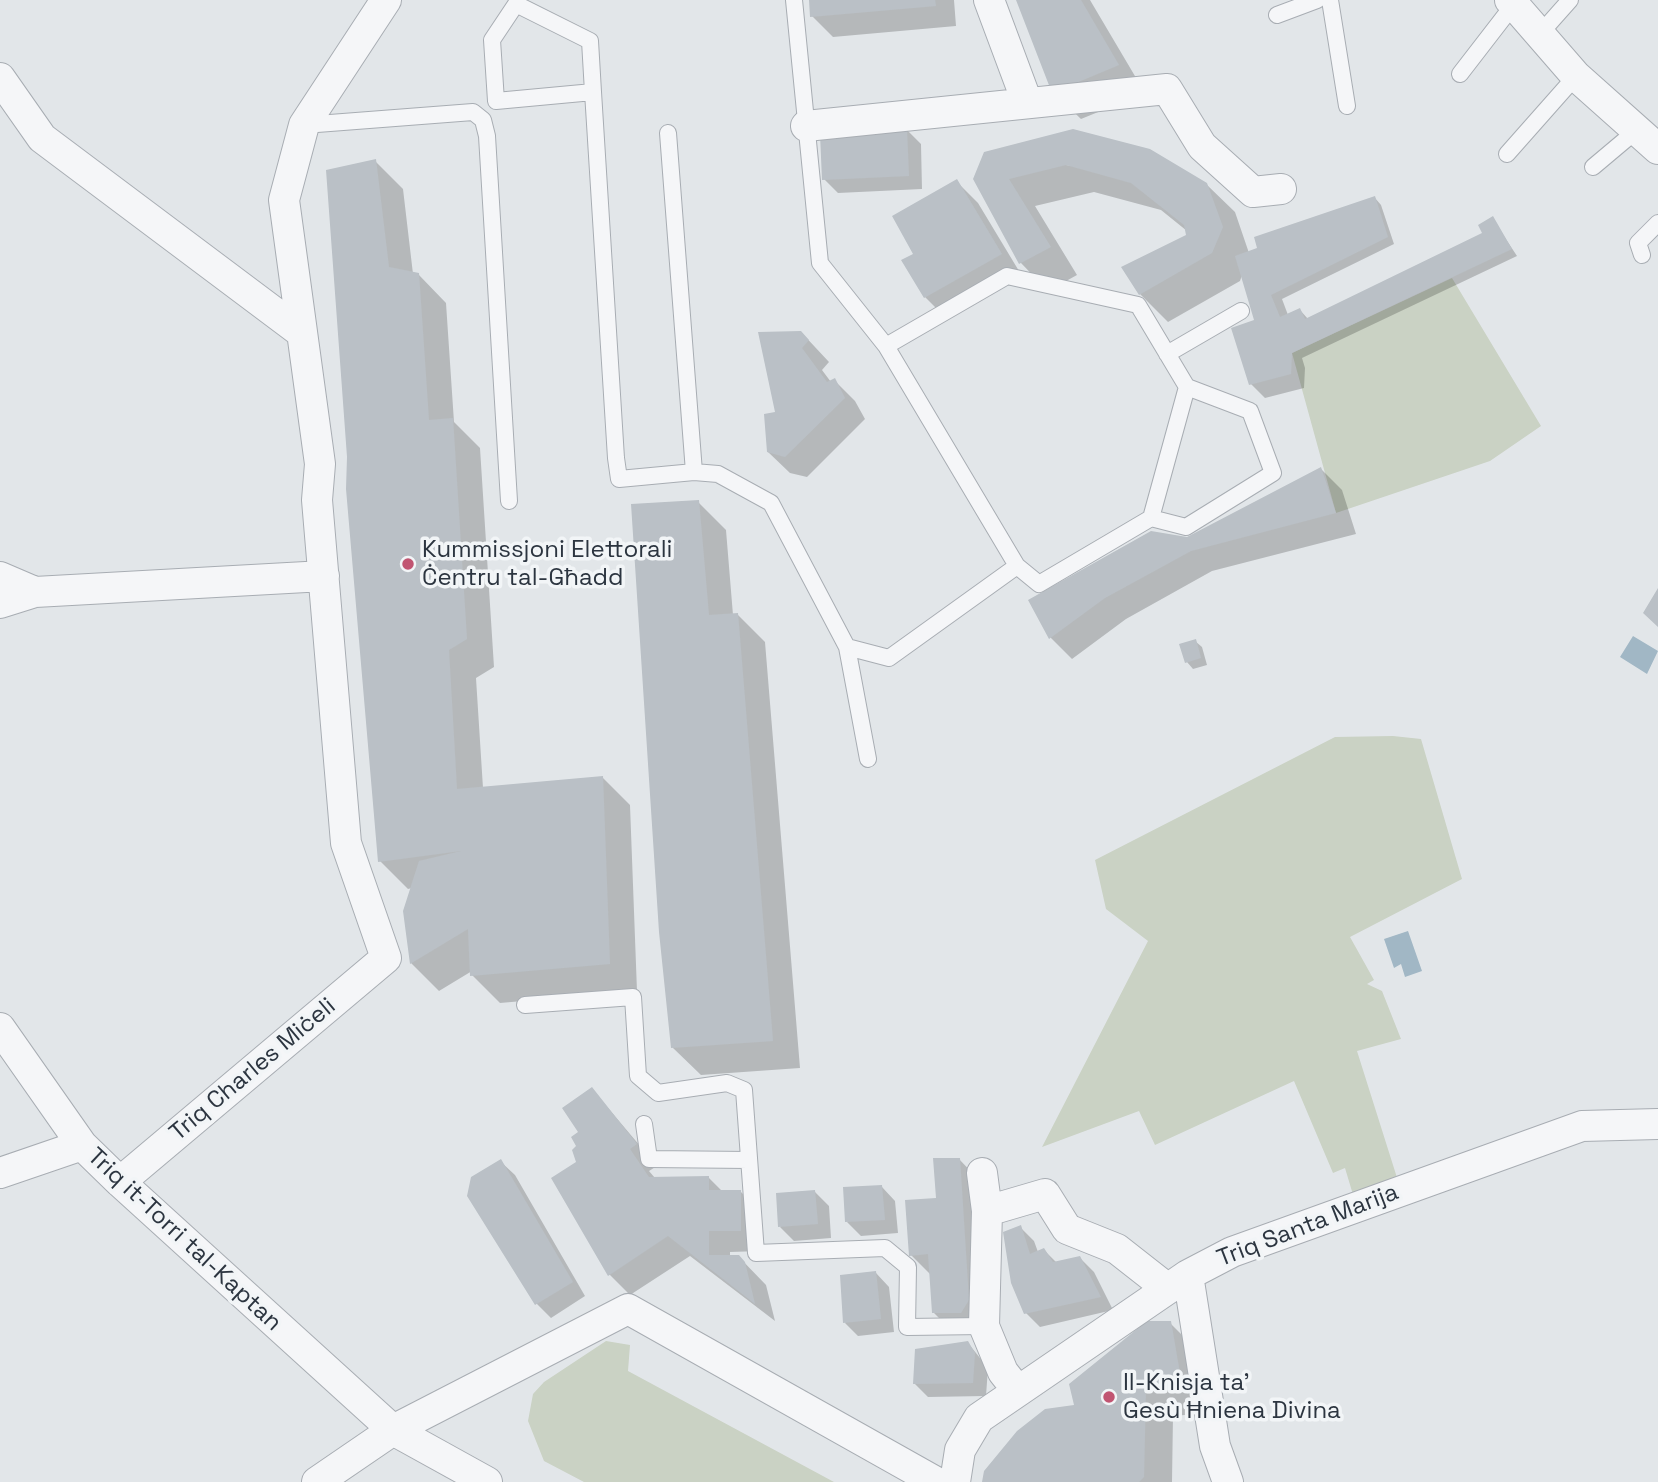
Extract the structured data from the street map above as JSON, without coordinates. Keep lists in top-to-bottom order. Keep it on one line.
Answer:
{"streets":{"street":["Triq Charles Miċeli","Triq Santa Marija","Triq it-Torri tal-Kaptan"]},"crossings":[["Triq Charles Miċeli","Triq it-Torri tal-Kaptan"]],"places":["Kummissjoni Elettorali Ċentru tal-Għadd","Il-Knisja ta' Gesù Ħniena Divina"]}
